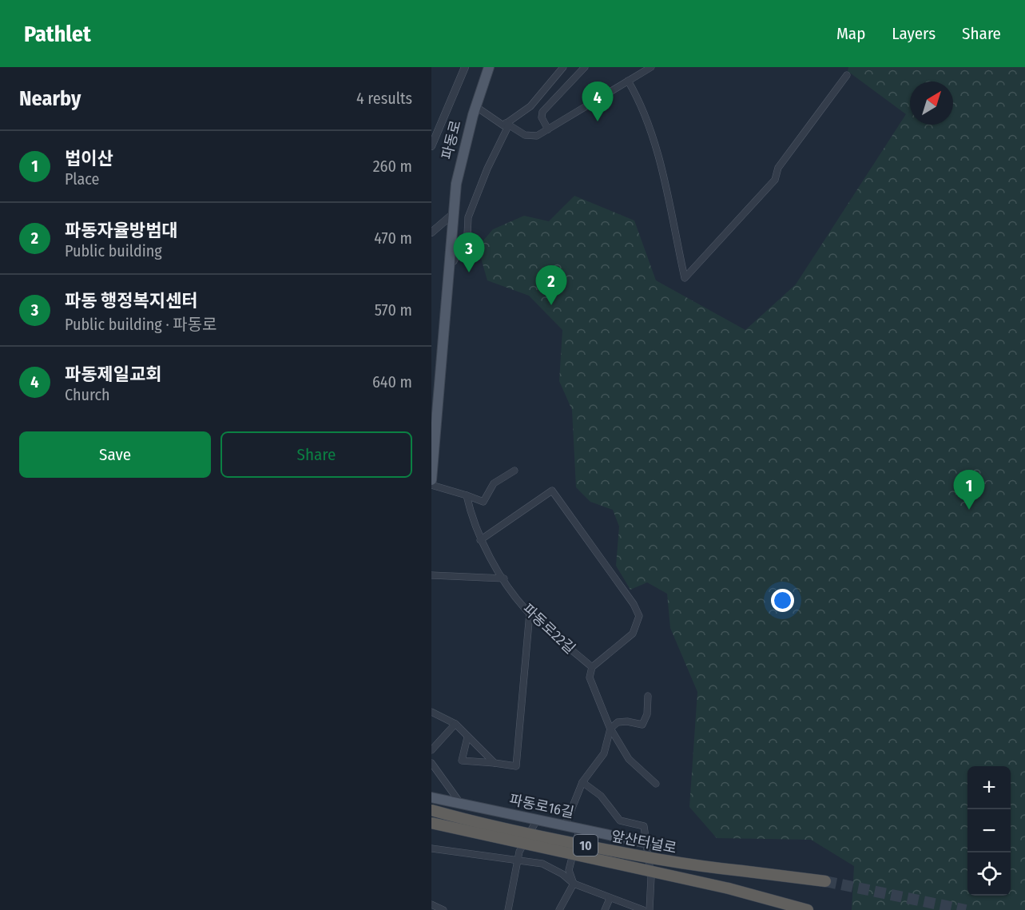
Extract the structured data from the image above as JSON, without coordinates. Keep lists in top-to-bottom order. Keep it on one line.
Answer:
{"streets":{"highway":["앞산터널로","10"],"main road":["파동로","파동로16길"],"street":["파동로22길"]},"north":"top right","page":{"header":"Pathlet","nav":["Map","Layers","Share"],"heading":["Nearby","4 results"],"pins":["4","3","2","1"],"list":[{"mark":"1","name":"법이산","note":"Place","value":"260 m"},{"mark":"2","name":"파동자율방범대","note":"Public building","value":"470 m"},{"mark":"3","name":"파동 행정복지센터","note":"Public building · 파동로","value":"570 m"},{"mark":"4","name":"파동제일교회","note":"Church","value":"640 m"}],"buttons":["Save","Share"],"map_buttons":["+","−"]}}
